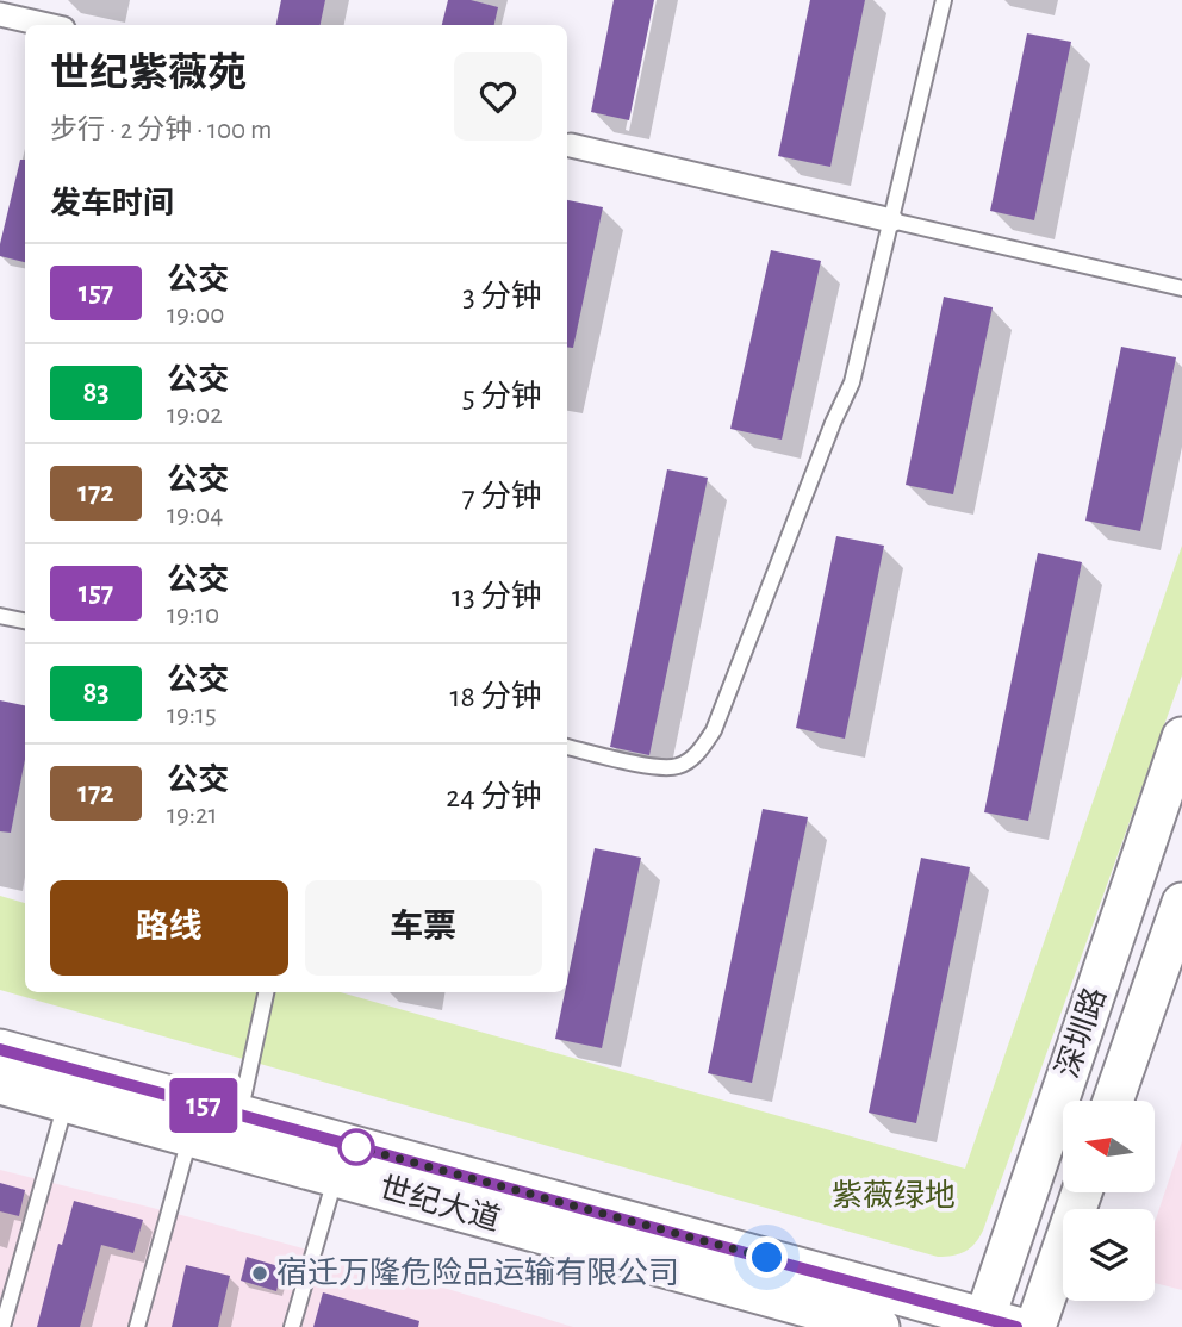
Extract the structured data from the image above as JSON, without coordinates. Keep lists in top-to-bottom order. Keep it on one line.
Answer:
{"streets":{"street":["深圳路","世纪大道"]},"crossings":[["深圳路","世纪大道"]],"parks":["紫薇绿地"],"places":["宿迁万隆危险品运输有限公司"],"lines":["bus line 157"],"north":"left","page":{"on_map":"157","heading":[["世纪紫薇苑","步行 · 2 分钟 · 100 m"],"发车时间"],"list":[{"mark":"157","name":"公交","note":"19:00","value":"3 分钟"},{"mark":"83","name":"公交","note":"19:02","value":"5 分钟"},{"mark":"172","name":"公交","note":"19:04","value":"7 分钟"},{"mark":"157","name":"公交","note":"19:10","value":"13 分钟"},{"mark":"83","name":"公交","note":"19:15","value":"18 分钟"},{"mark":"172","name":"公交","note":"19:21","value":"24 分钟"}],"buttons":["路线","车票"]}}
